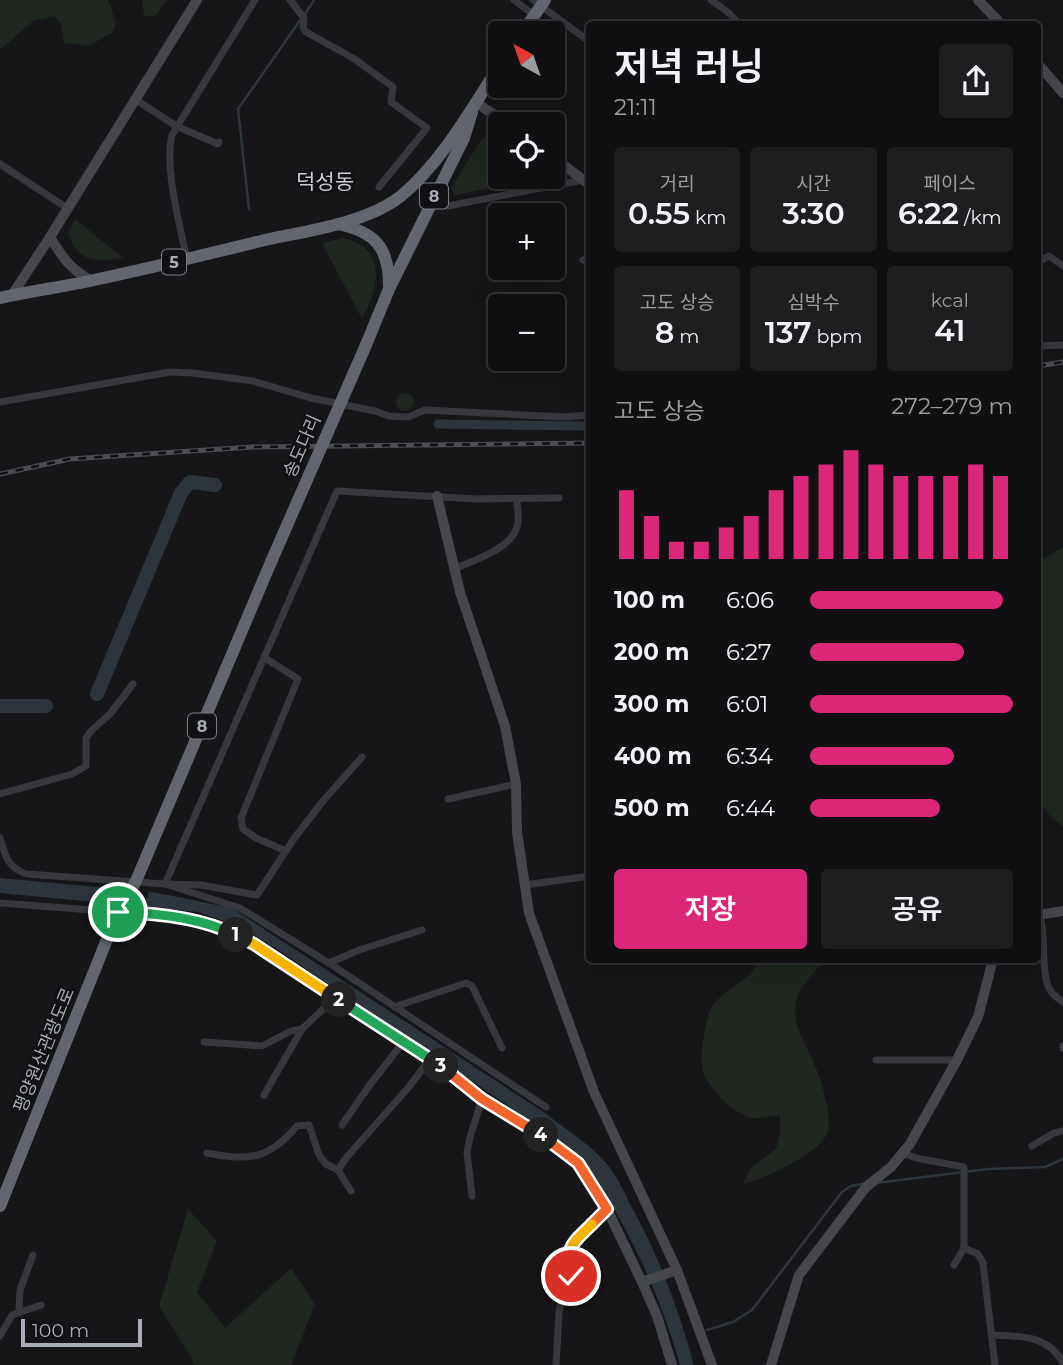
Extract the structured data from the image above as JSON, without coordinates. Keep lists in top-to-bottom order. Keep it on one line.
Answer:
{"streets":{"highway":["8","5","송도다리","평양원산관광도로"]},"crossings":[["8","송도다리"],["8","평양원산관광도로"]],"districts":["덕성동"],"scale_bar":"100 m","north":"top left","page":{"map_buttons":["+","−"],"heading":["저녁 러닝","21:11"],"stats":[["거리","0.55 km"],["시간","3:30"],["페이스","6:22 /km"],["고도 상승","8 m"],["심박수","137 bpm"],["kcal","41"]],"chart":["고도 상승","272–279 m"],"list":[{"name":"100 m","note":"6:06"},{"name":"200 m","note":"6:27"},{"name":"300 m","note":"6:01"},{"name":"400 m","note":"6:34"},{"name":"500 m","note":"6:44"}],"buttons":["저장","공유"],"pins":["1","2","3","4"],"scale":"100 m"}}
